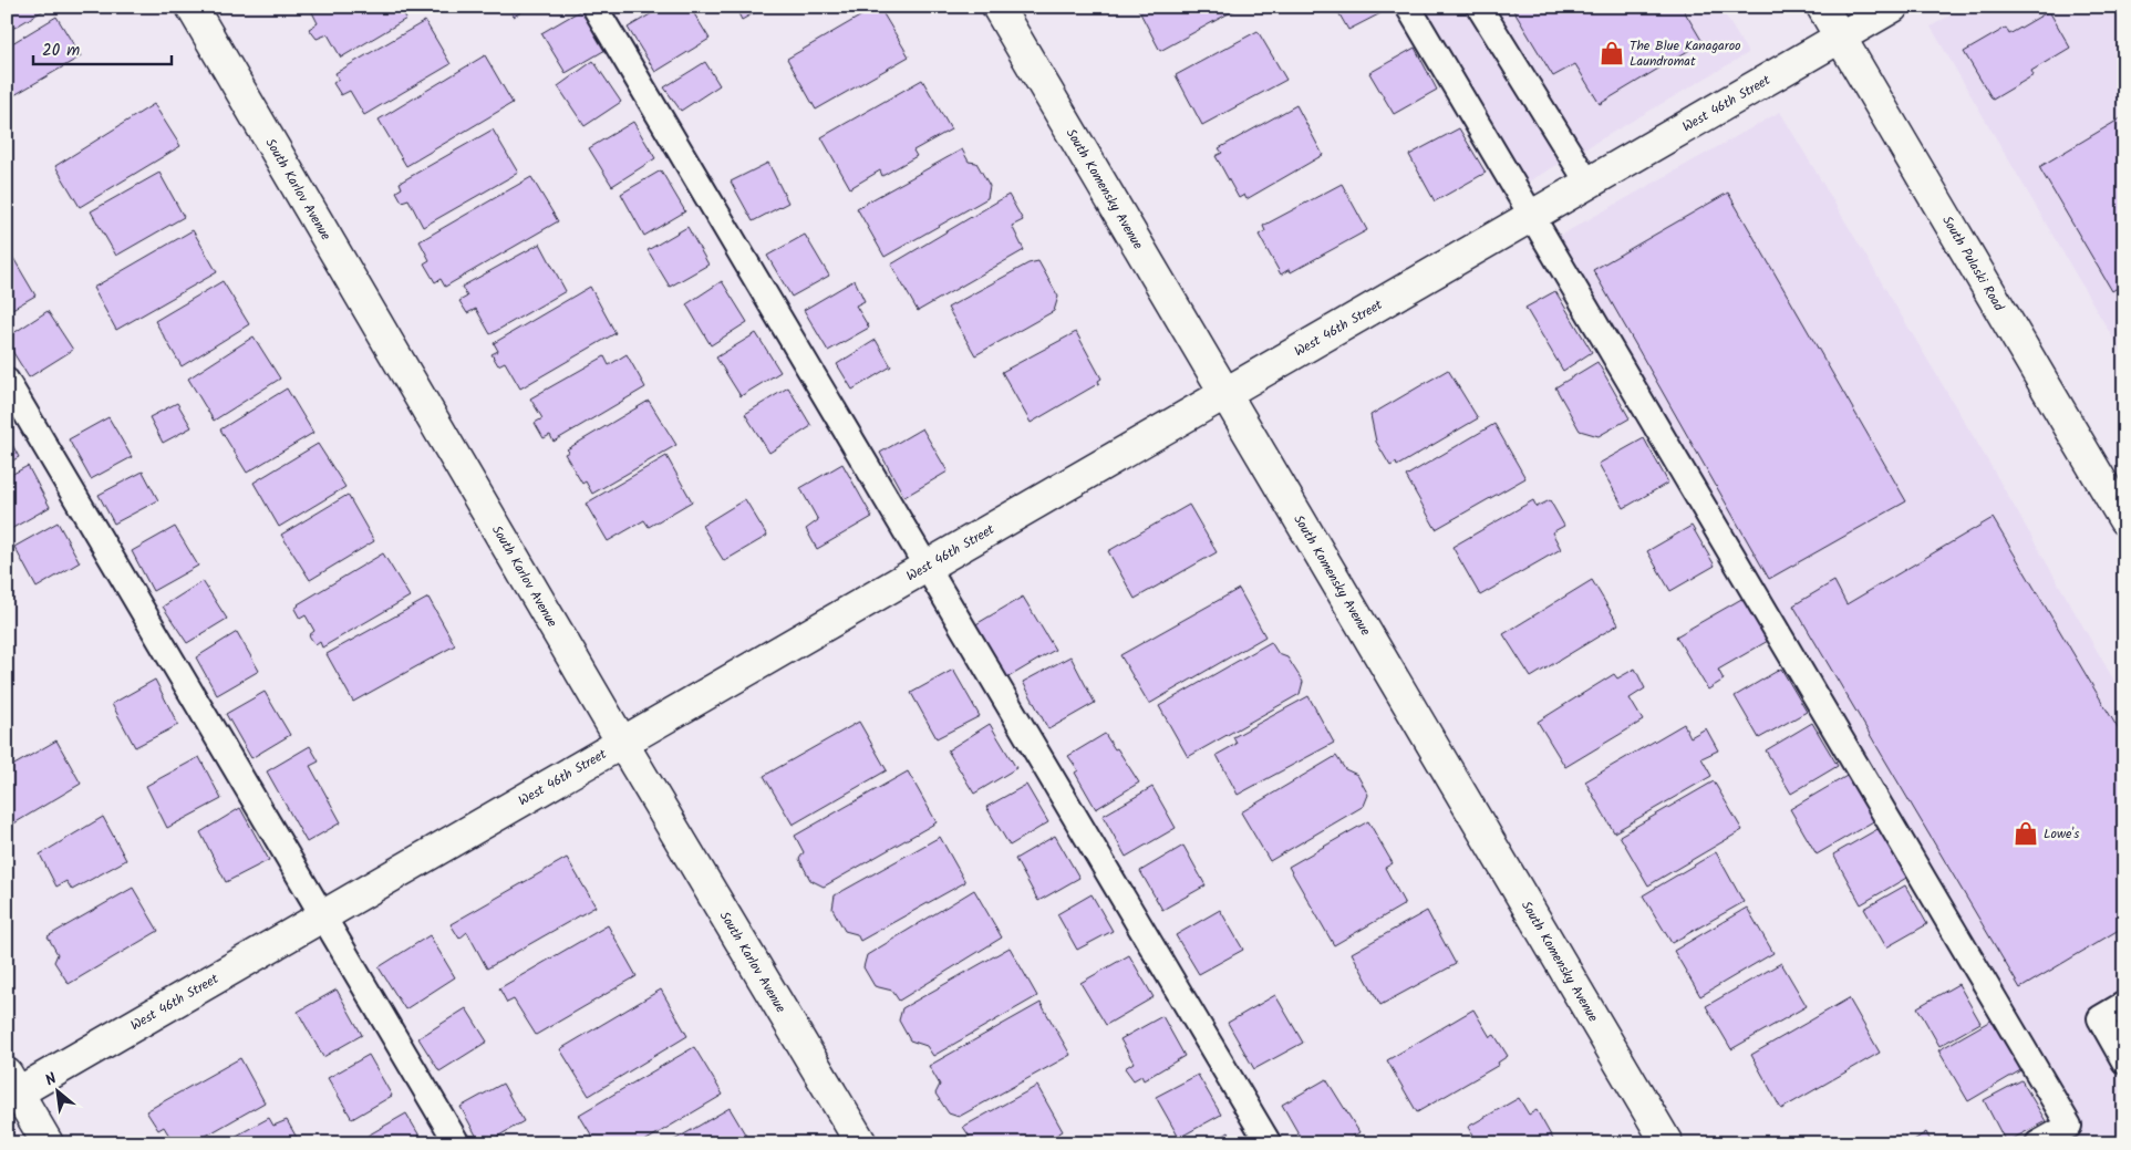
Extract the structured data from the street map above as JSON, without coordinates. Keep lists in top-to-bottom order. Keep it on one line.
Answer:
{"streets":{"street":["West 46th Street","South Karlov Avenue","South Komensky Avenue","South Pulaski Road"]},"crossings":[["West 46th Street","South Karlov Avenue"],["West 46th Street","South Komensky Avenue"],["West 46th Street","South Pulaski Road"]],"places":{"shop":["The Blue Kanagaroo Laundromat","Lowe's"]},"scale_bar":"20 m","north":"top left"}
